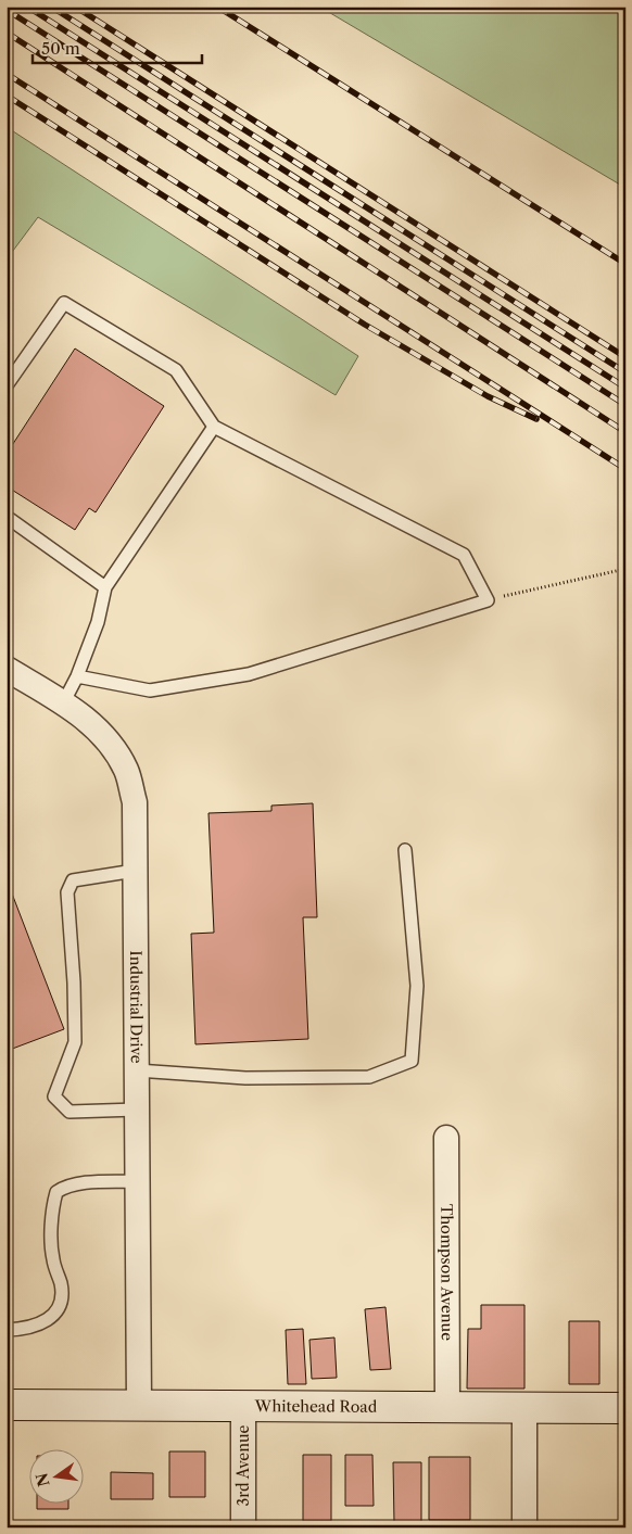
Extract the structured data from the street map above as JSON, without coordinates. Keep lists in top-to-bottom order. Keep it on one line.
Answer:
{"streets":{"street":["Industrial Drive","Thompson Avenue","Whitehead Road","3rd Avenue"]},"crossings":[["Industrial Drive","Whitehead Road"],["Thompson Avenue","Whitehead Road"],["Whitehead Road","3rd Avenue"]],"scale_bar":"50 m","north":"left"}
